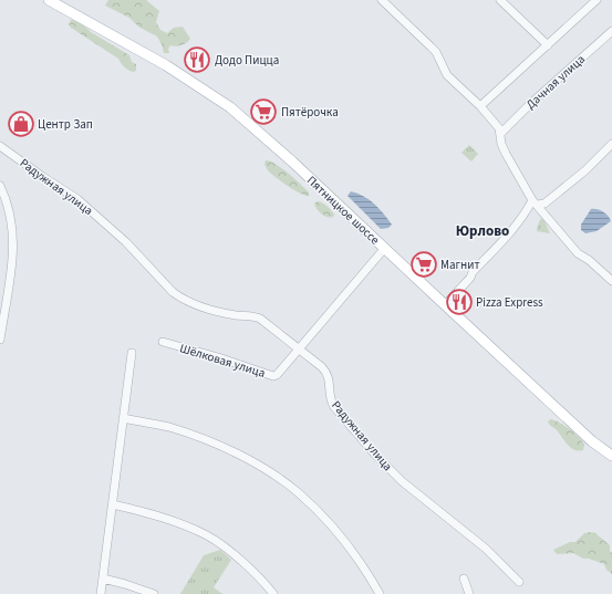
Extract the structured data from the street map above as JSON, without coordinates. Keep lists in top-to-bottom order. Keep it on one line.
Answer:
{"streets":{"main road":["Пятницкое шоссе"],"street":["Дачная улица","Радужная улица","Шёлковая улица"]},"crossings":[["Радужная улица","Шёлковая улица"]],"districts":["Юрлово"],"places":{"restaurant":["Додо Пицца","Pizza Express"],"supermarket":["Пятёрочка","Магнит"],"shop":["Центр Зап"]}}
